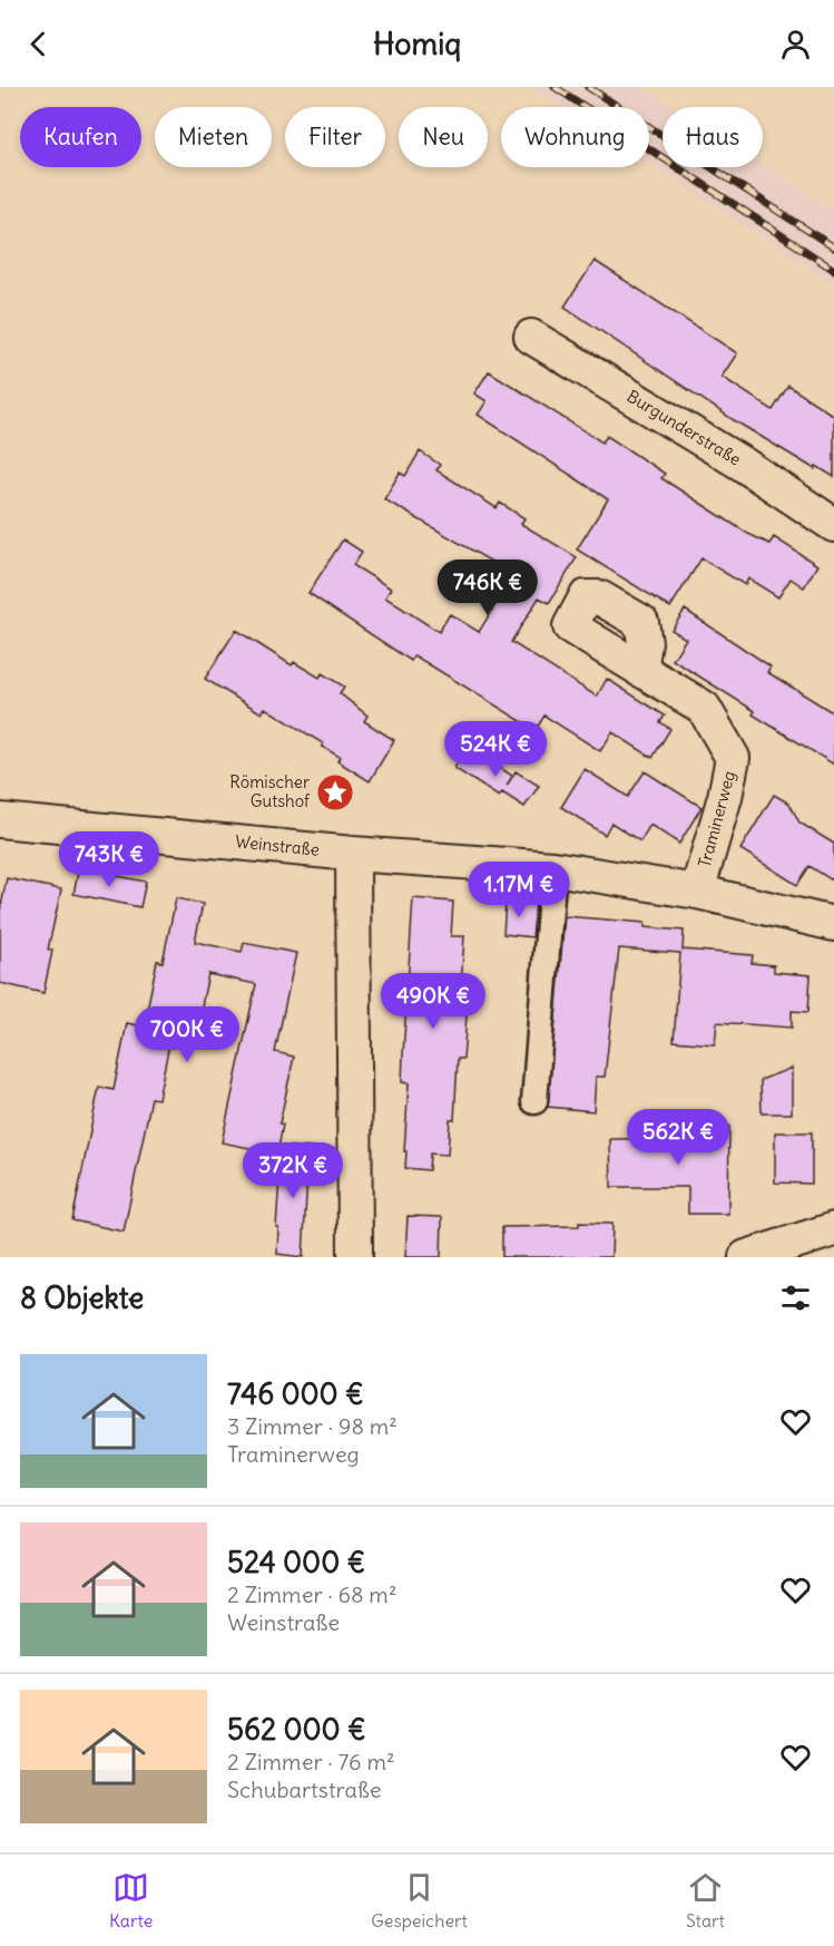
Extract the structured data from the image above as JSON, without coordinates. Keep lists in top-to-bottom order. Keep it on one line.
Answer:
{"streets":{"street":["Burgunderstraße","Traminerweg","Weinstraße"]},"crossings":[["Traminerweg","Weinstraße"]],"places":{"place":["Römischer Gutshof"]},"page":{"header":"Homiq","chip":["Kaufen","Mieten","Filter","Neu","Wohnung","Haus"],"price":["746K €","524K €","743K €","1.17M €","490K €","700K €","562K €","372K €"],"heading":"8 Objekte","list":[{"name":"746 000 €","note":"3 Zimmer · 98 m² · Traminerweg"},{"name":"524 000 €","note":"2 Zimmer · 68 m² · Weinstraße"},{"name":"562 000 €","note":"2 Zimmer · 76 m² · Schubartstraße"}],"tabs":["Karte","Gespeichert","Start"]}}
